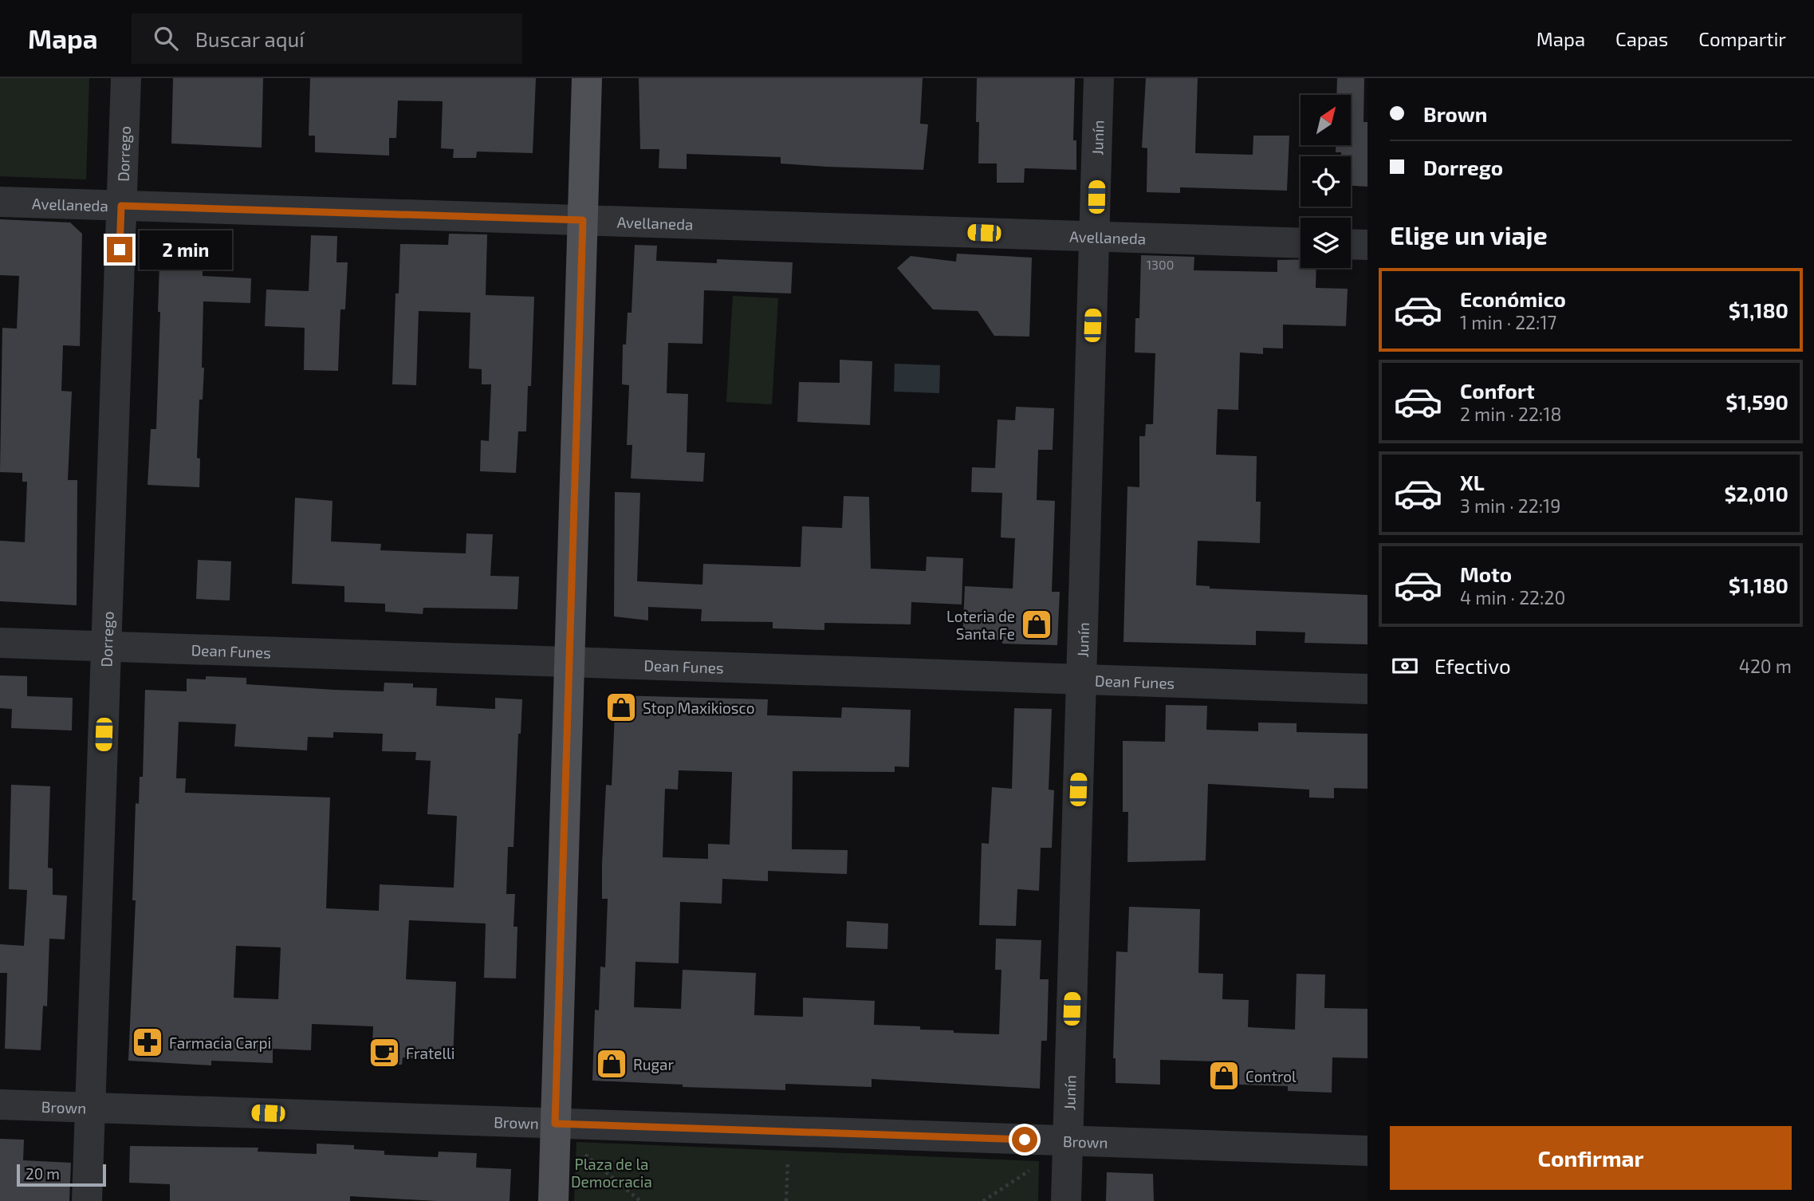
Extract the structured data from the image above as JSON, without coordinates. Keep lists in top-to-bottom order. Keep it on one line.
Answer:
{"streets":{"street":["Junín","Dorrego","Avellaneda","Dean Funes","Brown"]},"crossings":[["Junín","Avellaneda"],["Junín","Dean Funes"],["Junín","Brown"],["Dorrego","Avellaneda"],["Dorrego","Dean Funes"],["Dorrego","Brown"]],"parks":["Plaza de la Democracia"],"places":{"shop":["Loteria de Santa Fe","Stop Maxikiosco","Rugar","Control"],"pharmacy":["Farmacia Carpi"],"cafe":["Fratelli"]},"house_numbers":["1300"],"scale_bar":"20 m","north":"top right","page":{"header":"Mapa","search":"Buscar aquí","nav":["Mapa","Capas","Compartir"],"banner":["Brown","Dorrego"],"heading":"Elige un viaje","bubble":"2 min","list":[{"name":"Económico","note":"1 min · 22:17","value":"$1,180"},{"name":"Confort","note":"2 min · 22:18","value":"$1,590"},{"name":"XL","note":"3 min · 22:19","value":"$2,010"},{"name":"Moto","note":"4 min · 22:20","value":"$1,180"}],"pay":["Efectivo","420 m"],"buttons":"Confirmar","scale":"20 m"}}
